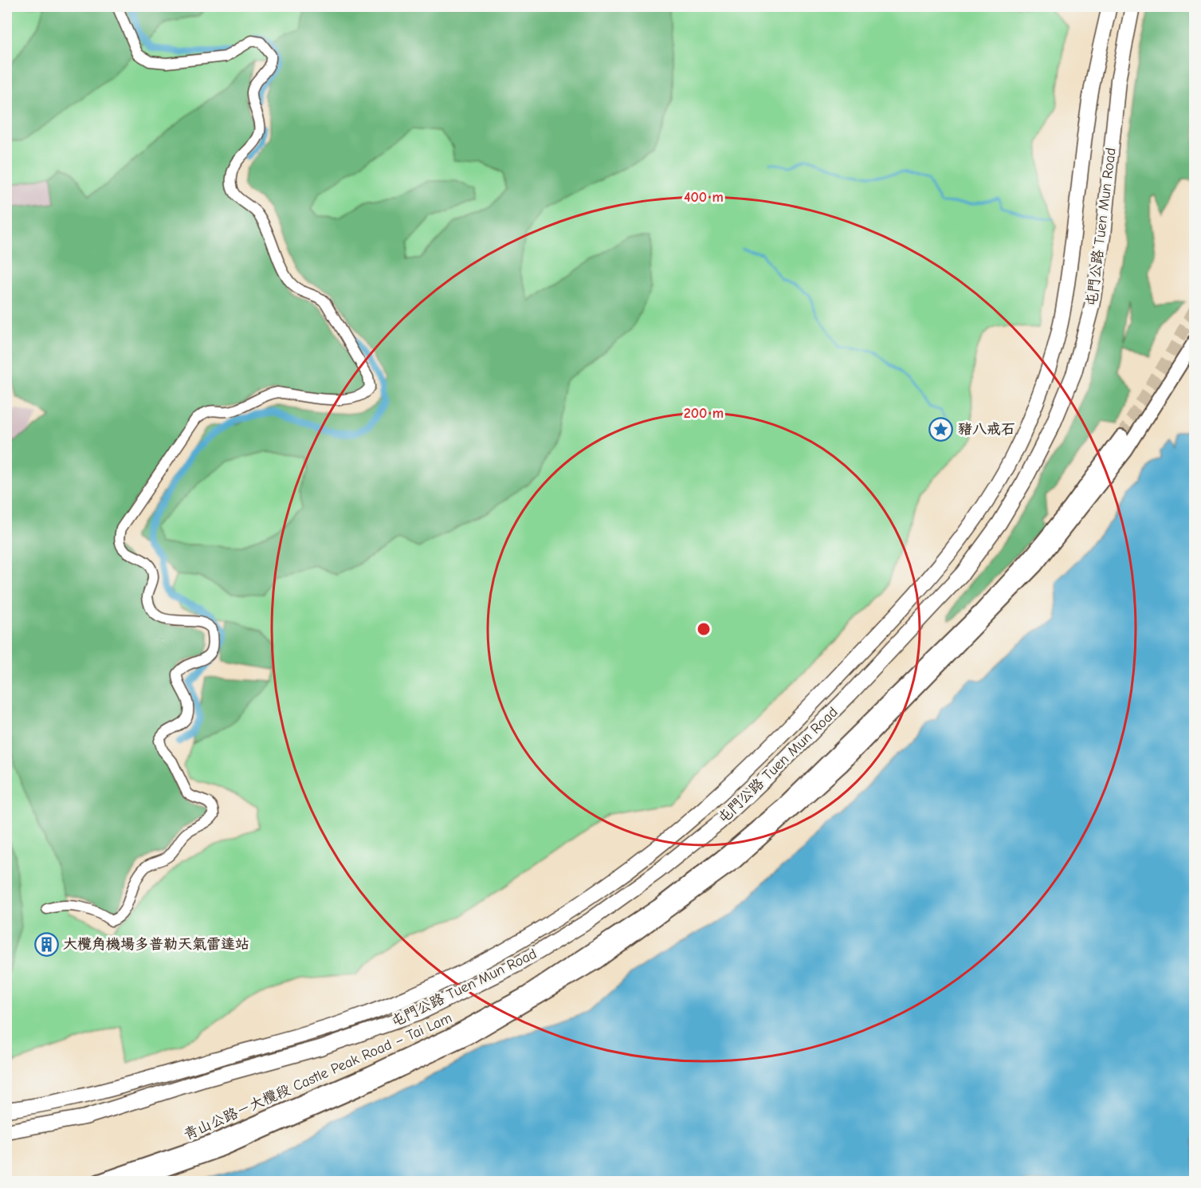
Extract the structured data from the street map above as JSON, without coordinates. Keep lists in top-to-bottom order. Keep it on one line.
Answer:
{"streets":{"highway":["屯門公路 Tuen Mun Road"],"main road":["青山公路－大欖段 Castle Peak Road – Tai Lam"]},"places":{"place":["豬八戒石"],"building":["大欖角機場多普勒天氣雷達站"]},"rings":["400 m","200 m"]}
